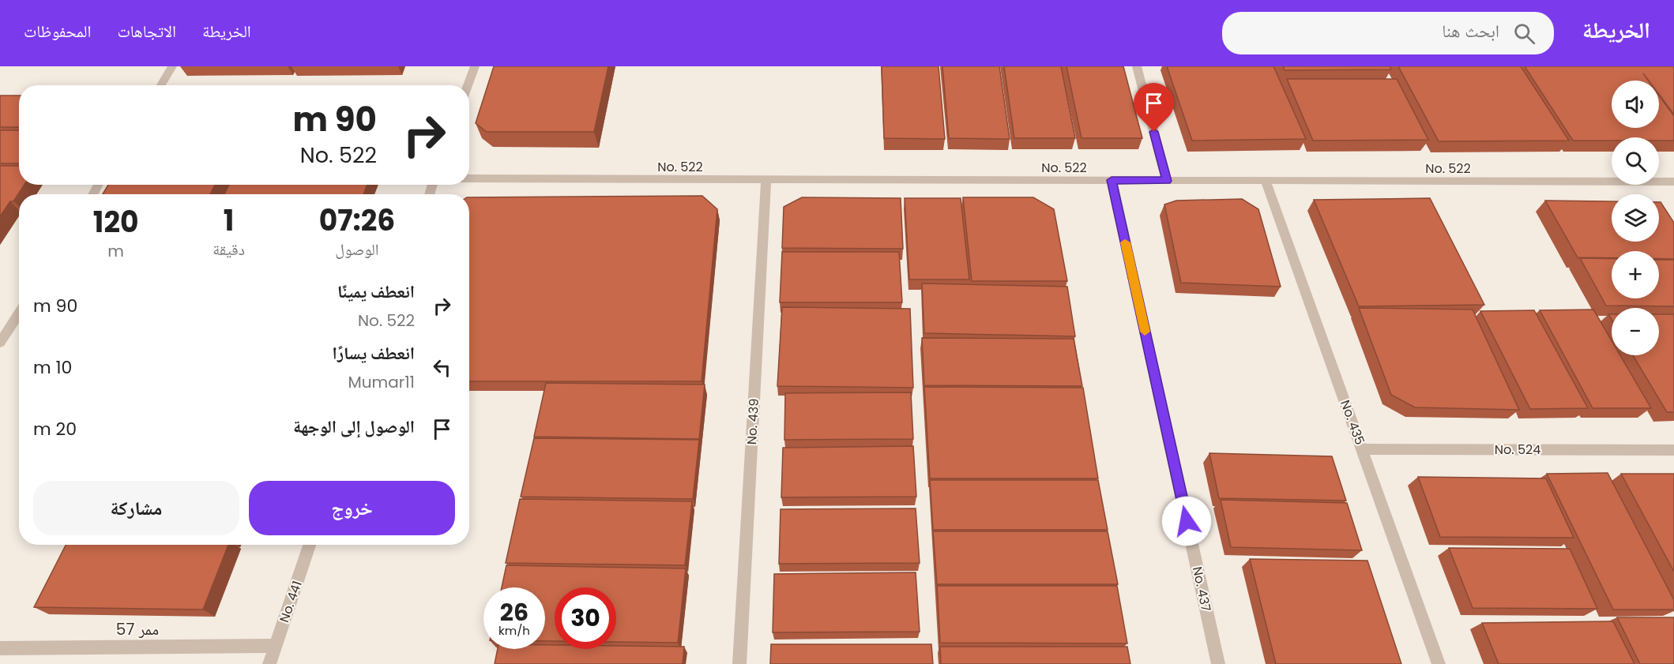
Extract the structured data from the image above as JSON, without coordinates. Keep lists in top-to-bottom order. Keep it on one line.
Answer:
{"streets":{"street":["No. 522","No. 439","No. 435","No. 524","No. 437","No. 441","ممر 57"]},"crossings":[["No. 522","No. 439"],["No. 522","No. 435"],["No. 522","No. 437"],["No. 435","No. 524"],["No. 441","ممر 57"]],"page":{"header":"الخريطة","search":"ابحث هنا","nav":["الخريطة","الاتجاهات","المحفوظات"],"map_buttons":["+","−"],"turn":["90 m","No. 522"],"eta":["07:26","الوصول","1","دقيقة","120","m"],"list":[{"name":"انعطف يمينًا","note":"No. 522","value":"90 m"},{"name":"انعطف يسارًا","note":"Mumar11","value":"10 m"},{"name":"الوصول إلى الوجهة","value":"20 m"}],"buttons":["خروج","مشاركة"],"speed":"26 km/h","limit":"30"}}
